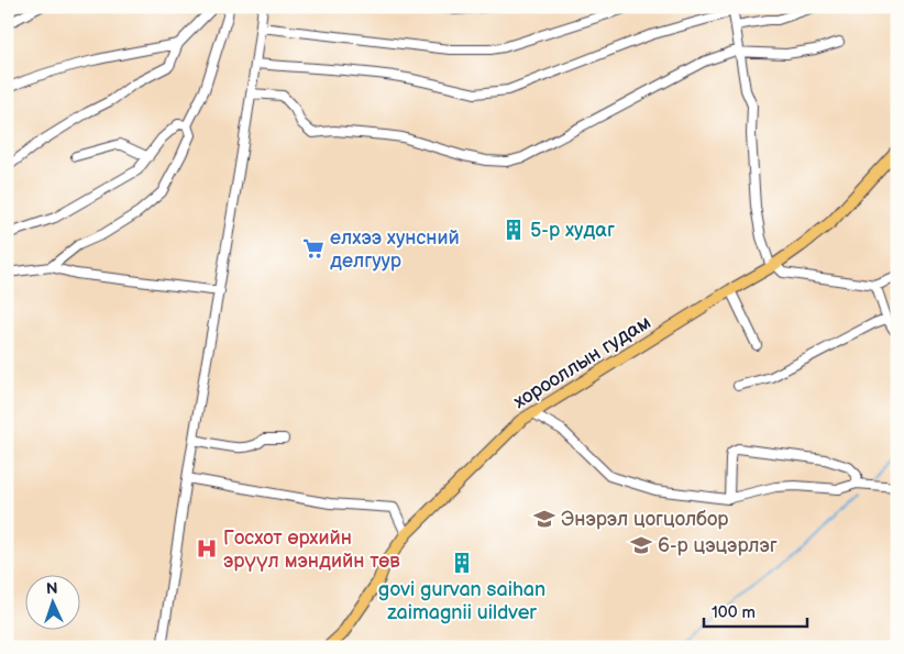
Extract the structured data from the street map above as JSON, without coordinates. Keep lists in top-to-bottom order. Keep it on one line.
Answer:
{"streets":{"main road":["хорооллын гудам"]},"places":{"building":["5-р худаг","govi gurvan saihan zaimagnii uildver"],"supermarket":["елхээ хунсний делгуур"],"school or university":["Энэрэл цогцолбор","6-р цэцэрлэг"],"hospital":["Госхот өрхийн эрүүл мэндийн төв"]},"scale_bar":"100 m","north":"top"}
